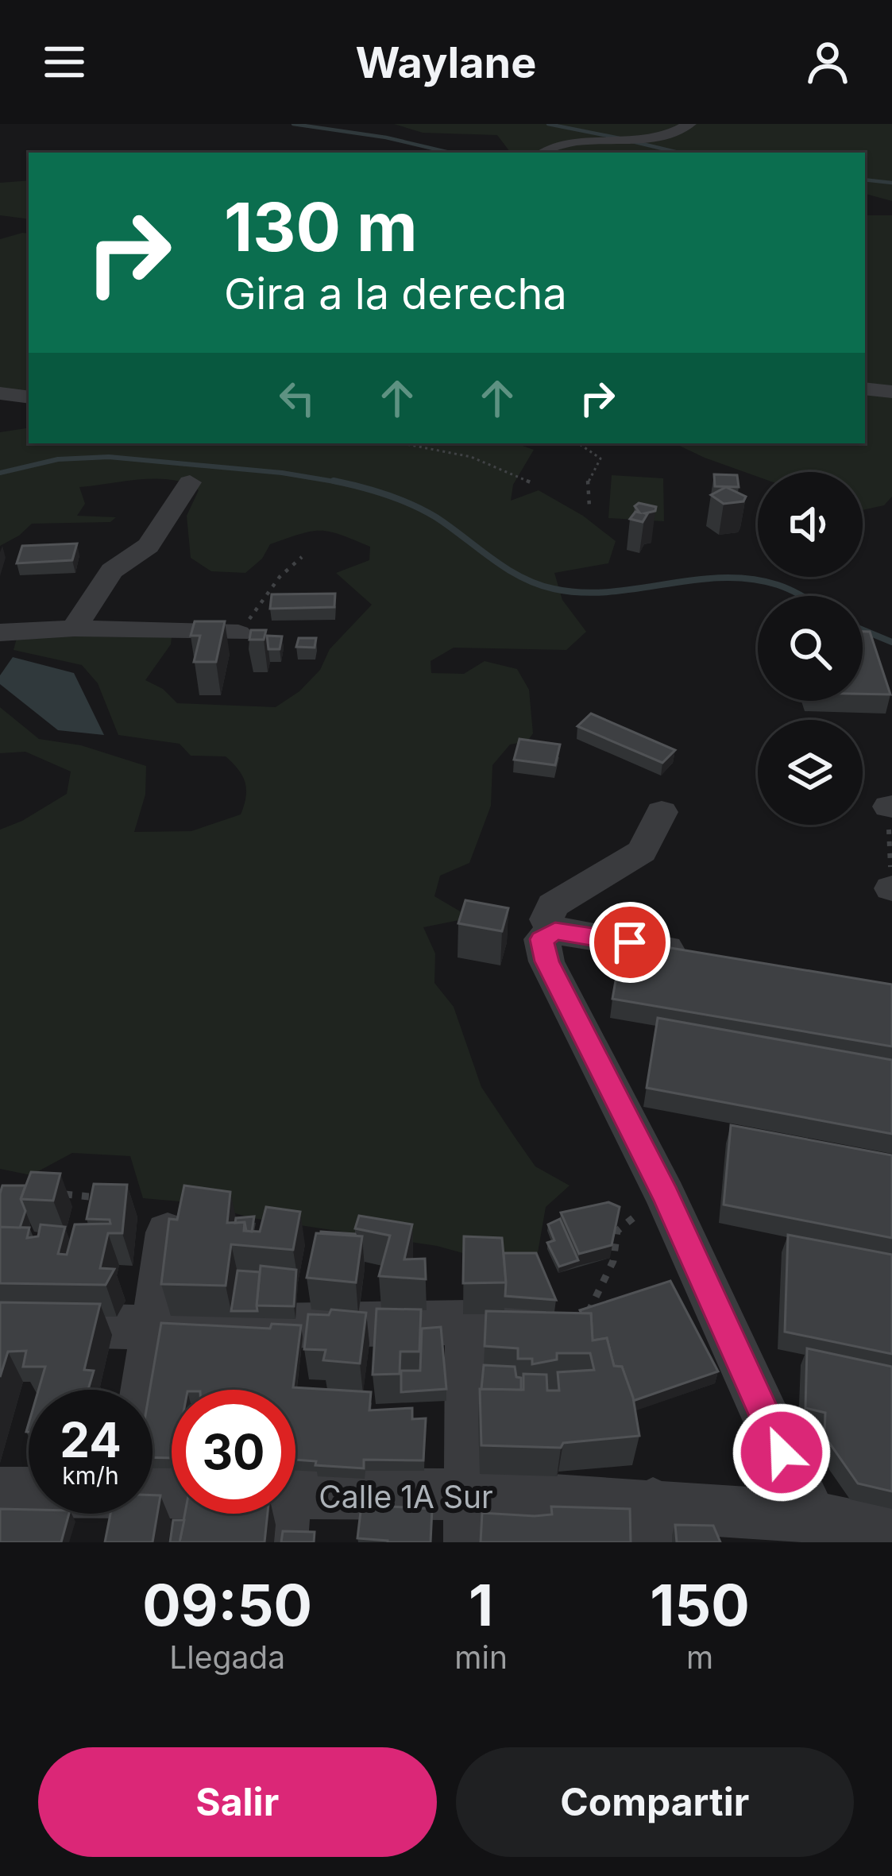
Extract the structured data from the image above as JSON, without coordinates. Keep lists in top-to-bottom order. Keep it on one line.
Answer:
{"streets":{"street":["Calle 1A Sur"]},"page":{"header":"Waylane","turn":["130 m","Gira a la derecha"],"speed":"24 km/h","limit":"30","eta":["09:50","Llegada","1","min","150","m"],"buttons":["Salir","Compartir"]}}
